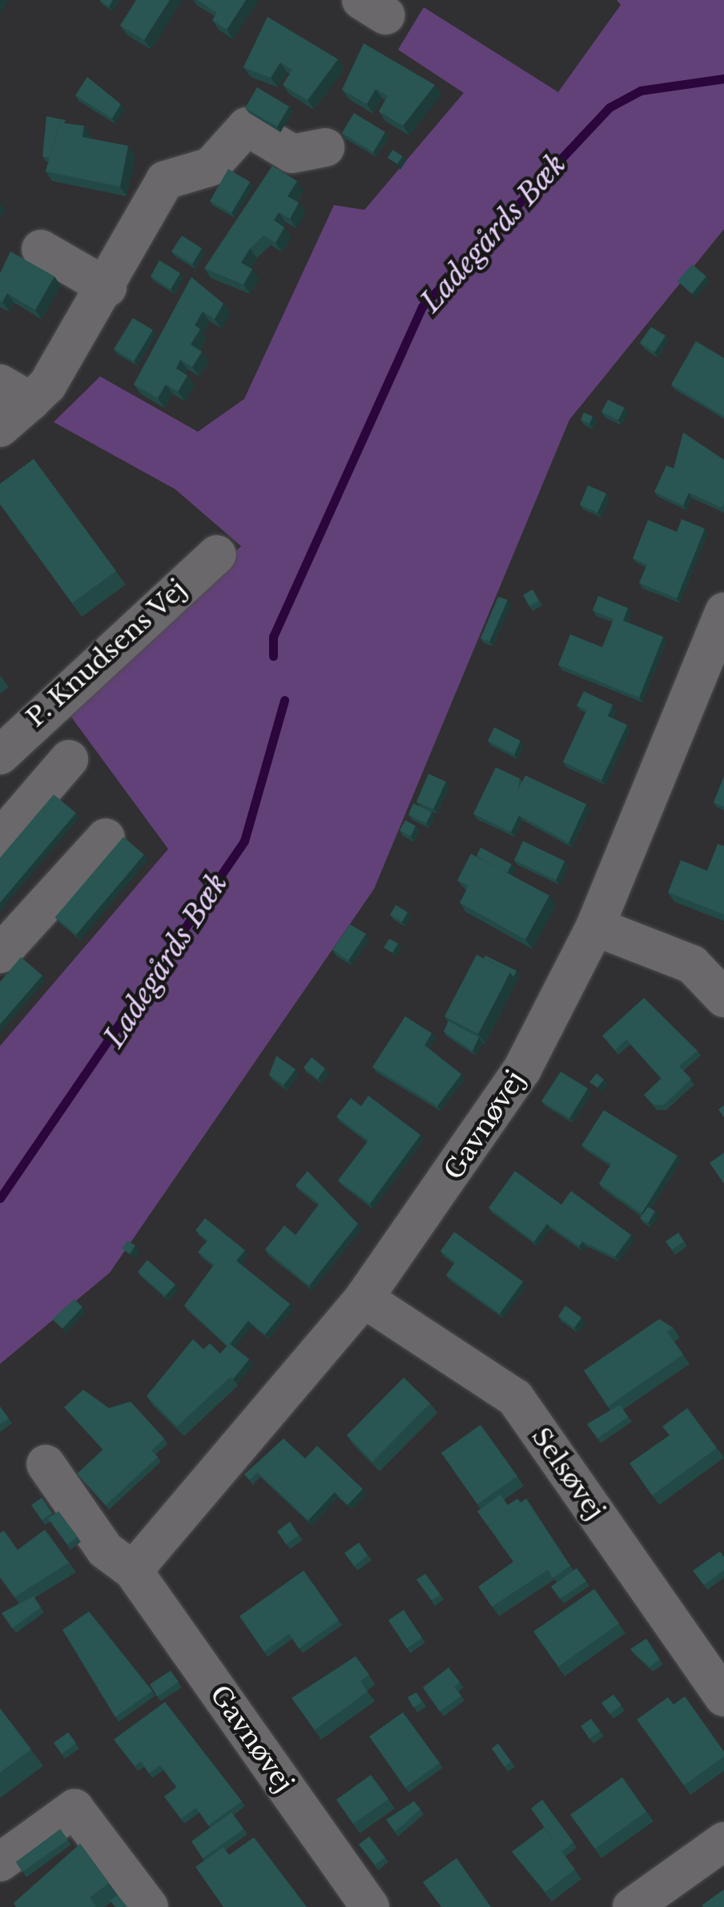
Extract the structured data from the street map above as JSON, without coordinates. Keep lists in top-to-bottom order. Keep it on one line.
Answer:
{"streets":{"street":["P. Knudsens Vej","Gavnøvej","Selsøvej"]},"crossings":[["Gavnøvej","Selsøvej"]],"water":["Ladegårds Bæk"]}
